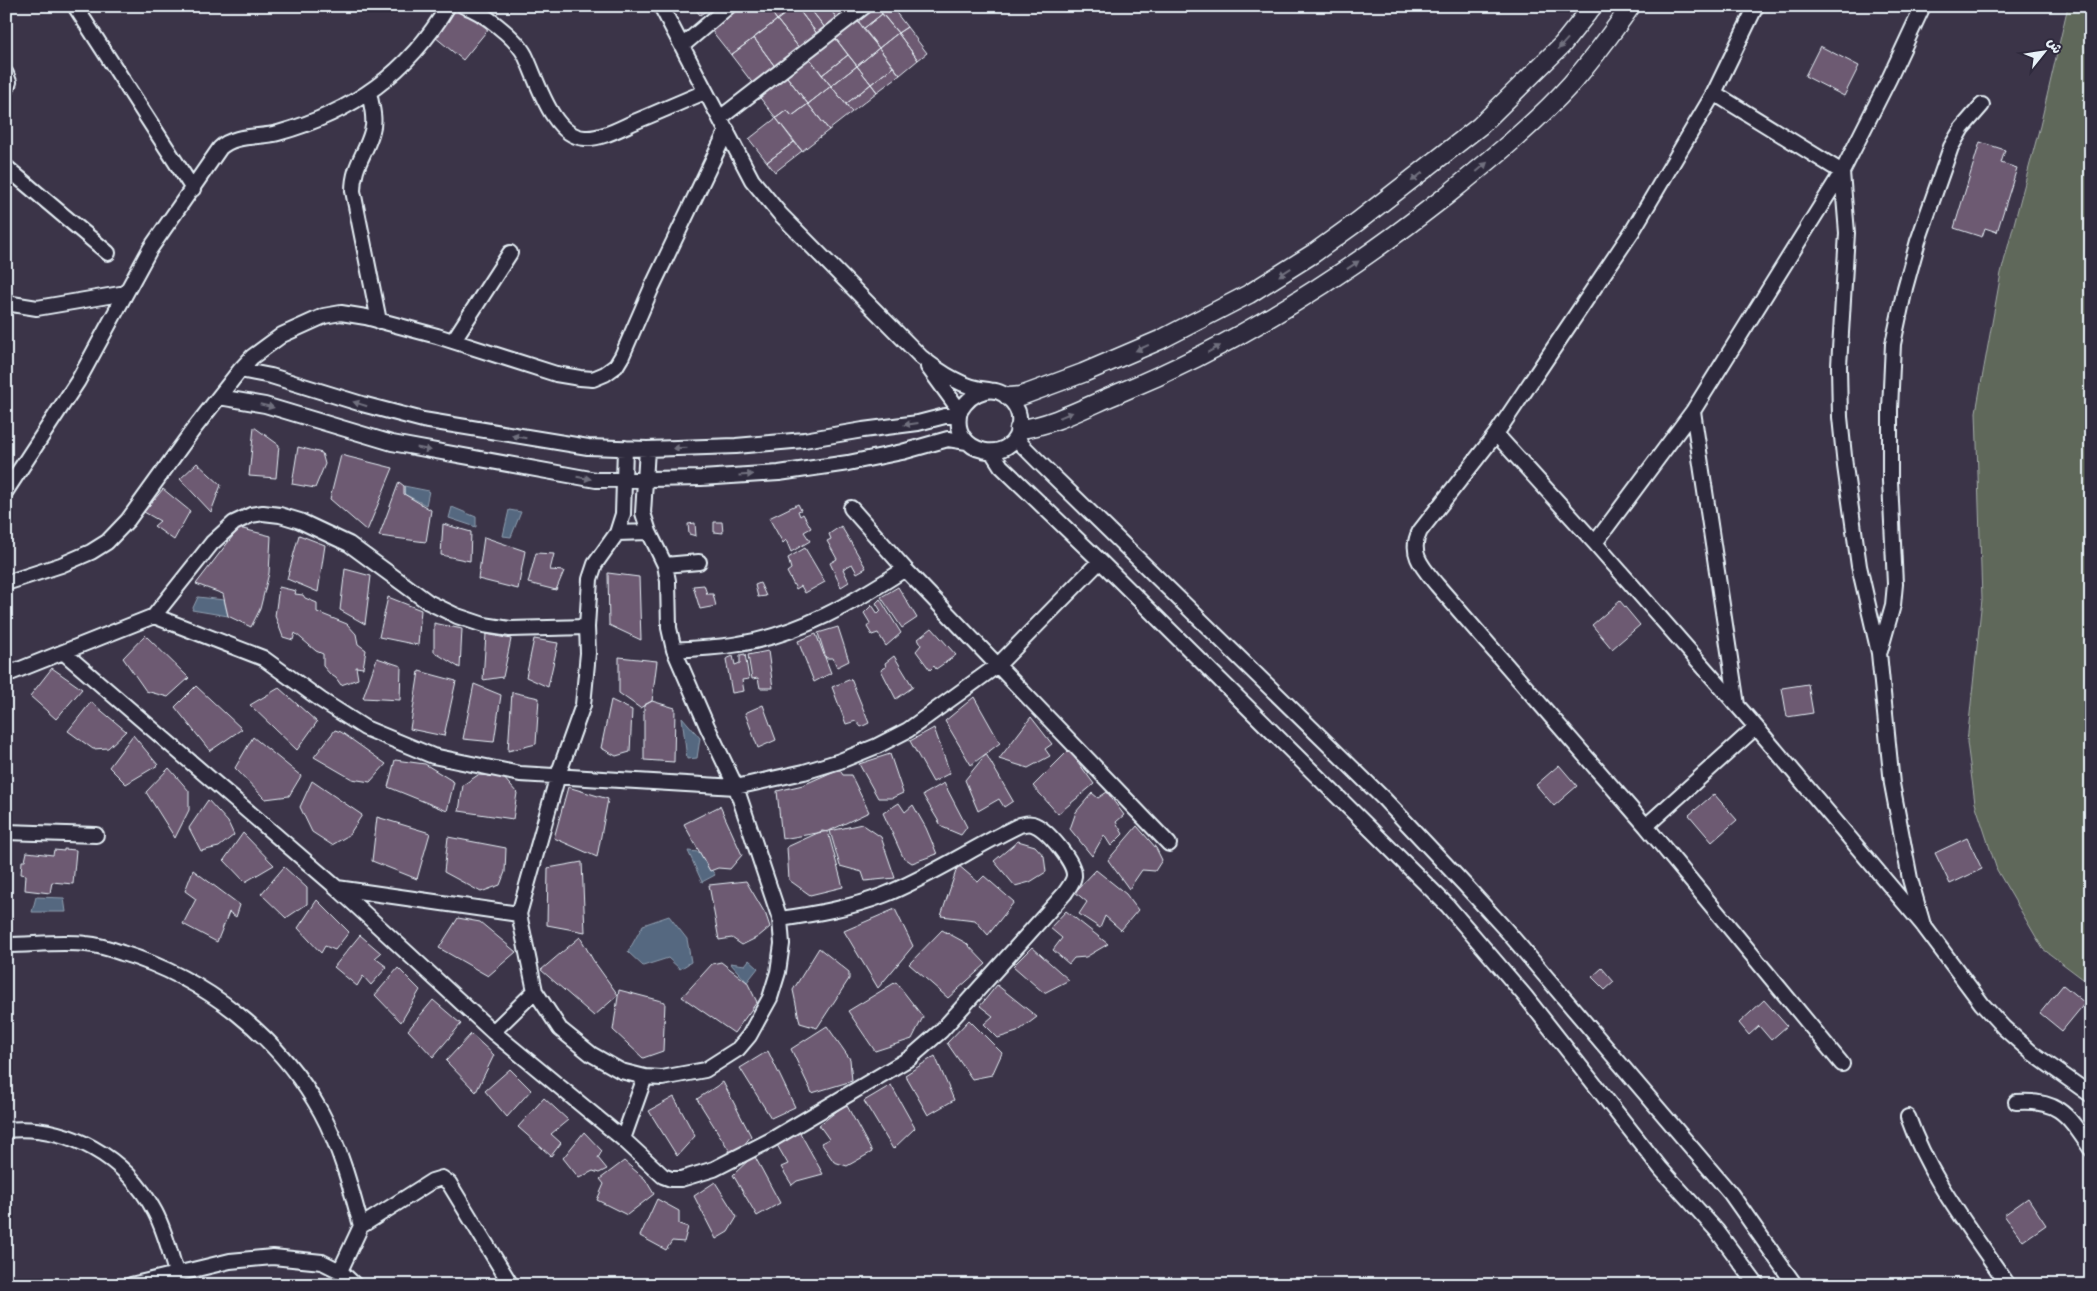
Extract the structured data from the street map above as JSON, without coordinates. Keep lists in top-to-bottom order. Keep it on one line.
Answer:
{"north":"top right"}
